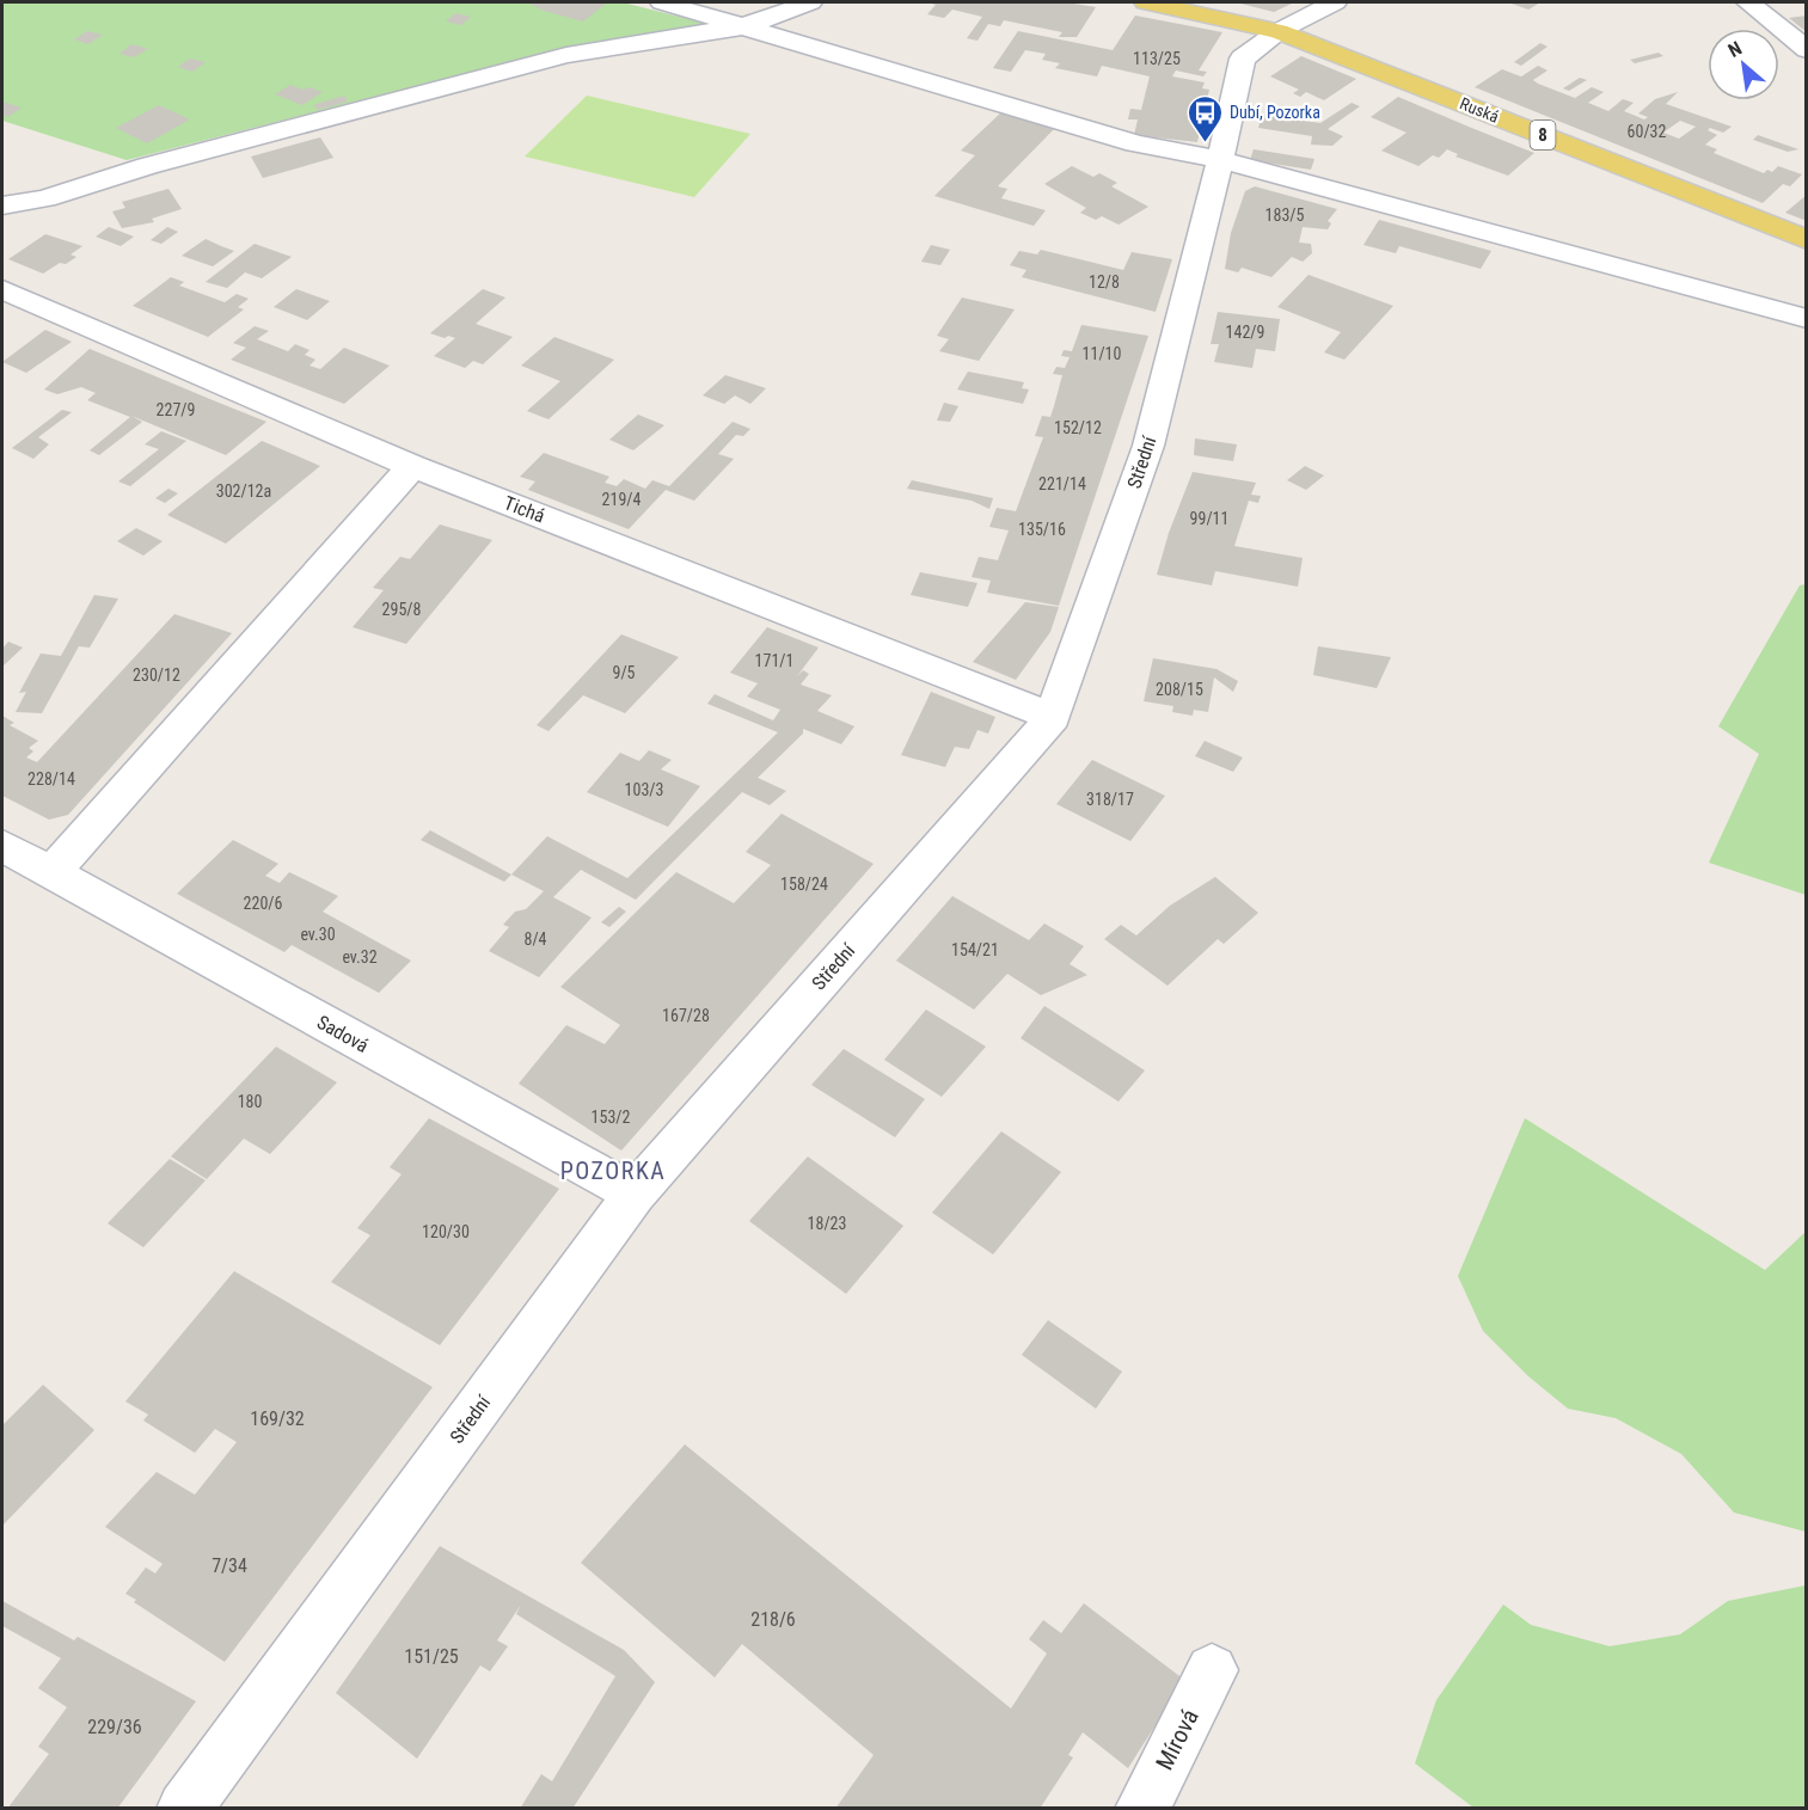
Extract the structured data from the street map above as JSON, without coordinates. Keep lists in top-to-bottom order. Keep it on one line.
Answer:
{"streets":{"main road":["Ruská","8"],"street":["Střední","Tichá","Sadová","Mírová"]},"crossings":[["Ruská","Střední"],["Střední","Tichá"],["Střední","Sadová"]],"districts":["POZORKA"],"places":{"bus stop":["Dubí, Pozorka"]},"house_numbers":["113/25","60/32","183/5","12/8","142/9","11/10","227/9","152/12","221/14","302/12a","219/4","99/11","135/16","295/8","171/1","9/5","230/12","208/15","228/14","103/3","318/17","158/24","220/6","ev.30","8/4","154/21","ev.32","167/28","180","153/2","18/23","120/30","169/32","7/34","218/6","151/25","229/36"],"north":"top left"}
